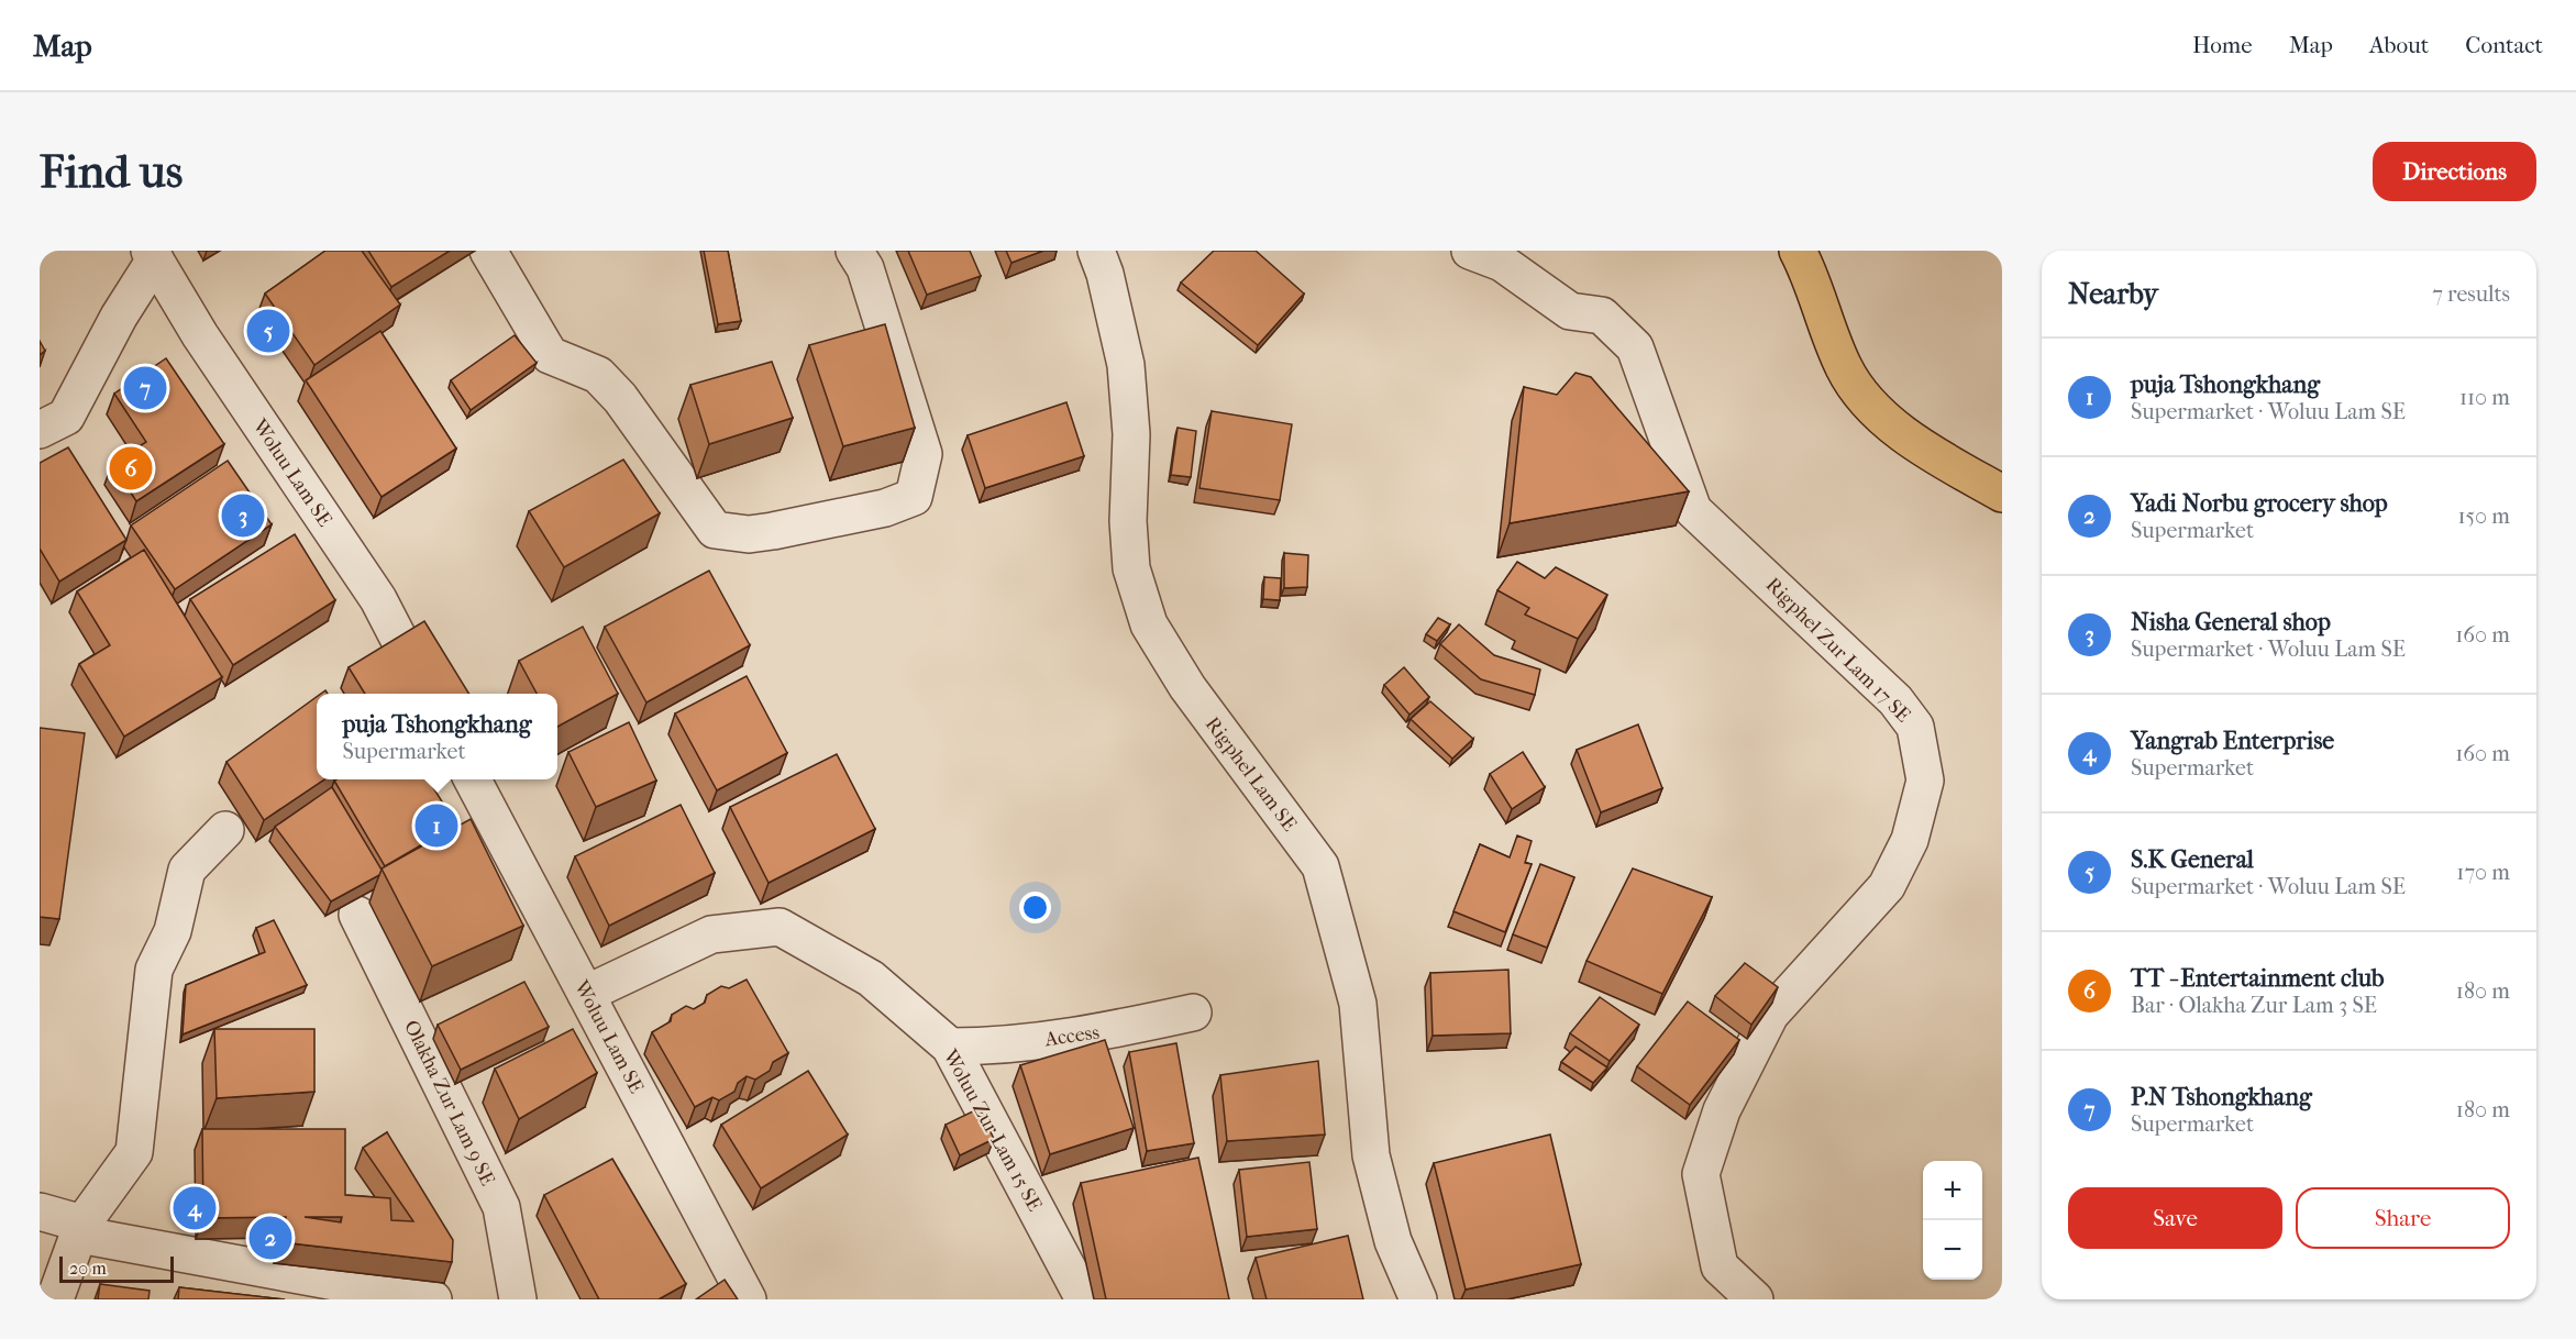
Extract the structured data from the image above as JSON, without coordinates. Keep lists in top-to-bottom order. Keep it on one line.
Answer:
{"streets":{"street":["Woluu Lam SE","Rigphel Zur Lam 17 SE","Rigphel Lam SE","Access","Olakha Zur Lam 9 SE","Woluu Zur Lam 15 SE"]},"crossings":[["Woluu Lam SE","Woluu Zur Lam 15 SE"],["Access","Woluu Zur Lam 15 SE"]],"scale_bar":"20 m","page":{"header":"Map","nav":["Home","Map","About","Contact"],"buttons":["Directions",["Save","Share"]],"title":"Find us","heading":["Nearby","7 results"],"pins":["5","7","6","3","1","4","2"],"list":[{"mark":"1","name":"puja Tshongkhang","note":"Supermarket · Woluu Lam SE","value":"110 m"},{"mark":"2","name":"Yadi Norbu grocery shop","note":"Supermarket","value":"150 m"},{"mark":"3","name":"Nisha General shop","note":"Supermarket · Woluu Lam SE","value":"160 m"},{"mark":"4","name":"Yangrab Enterprise","note":"Supermarket","value":"160 m"},{"mark":"5","name":"S.K General","note":"Supermarket · Woluu Lam SE","value":"170 m"},{"mark":"6","name":"TT - Entertainment club","note":"Bar · Olakha Zur Lam 3 SE","value":"180 m"},{"mark":"7","name":"P.N Tshongkhang","note":"Supermarket","value":"180 m"}],"popup":["puja Tshongkhang","Supermarket"],"map_buttons":["+","−"],"scale":"20 m"}}
